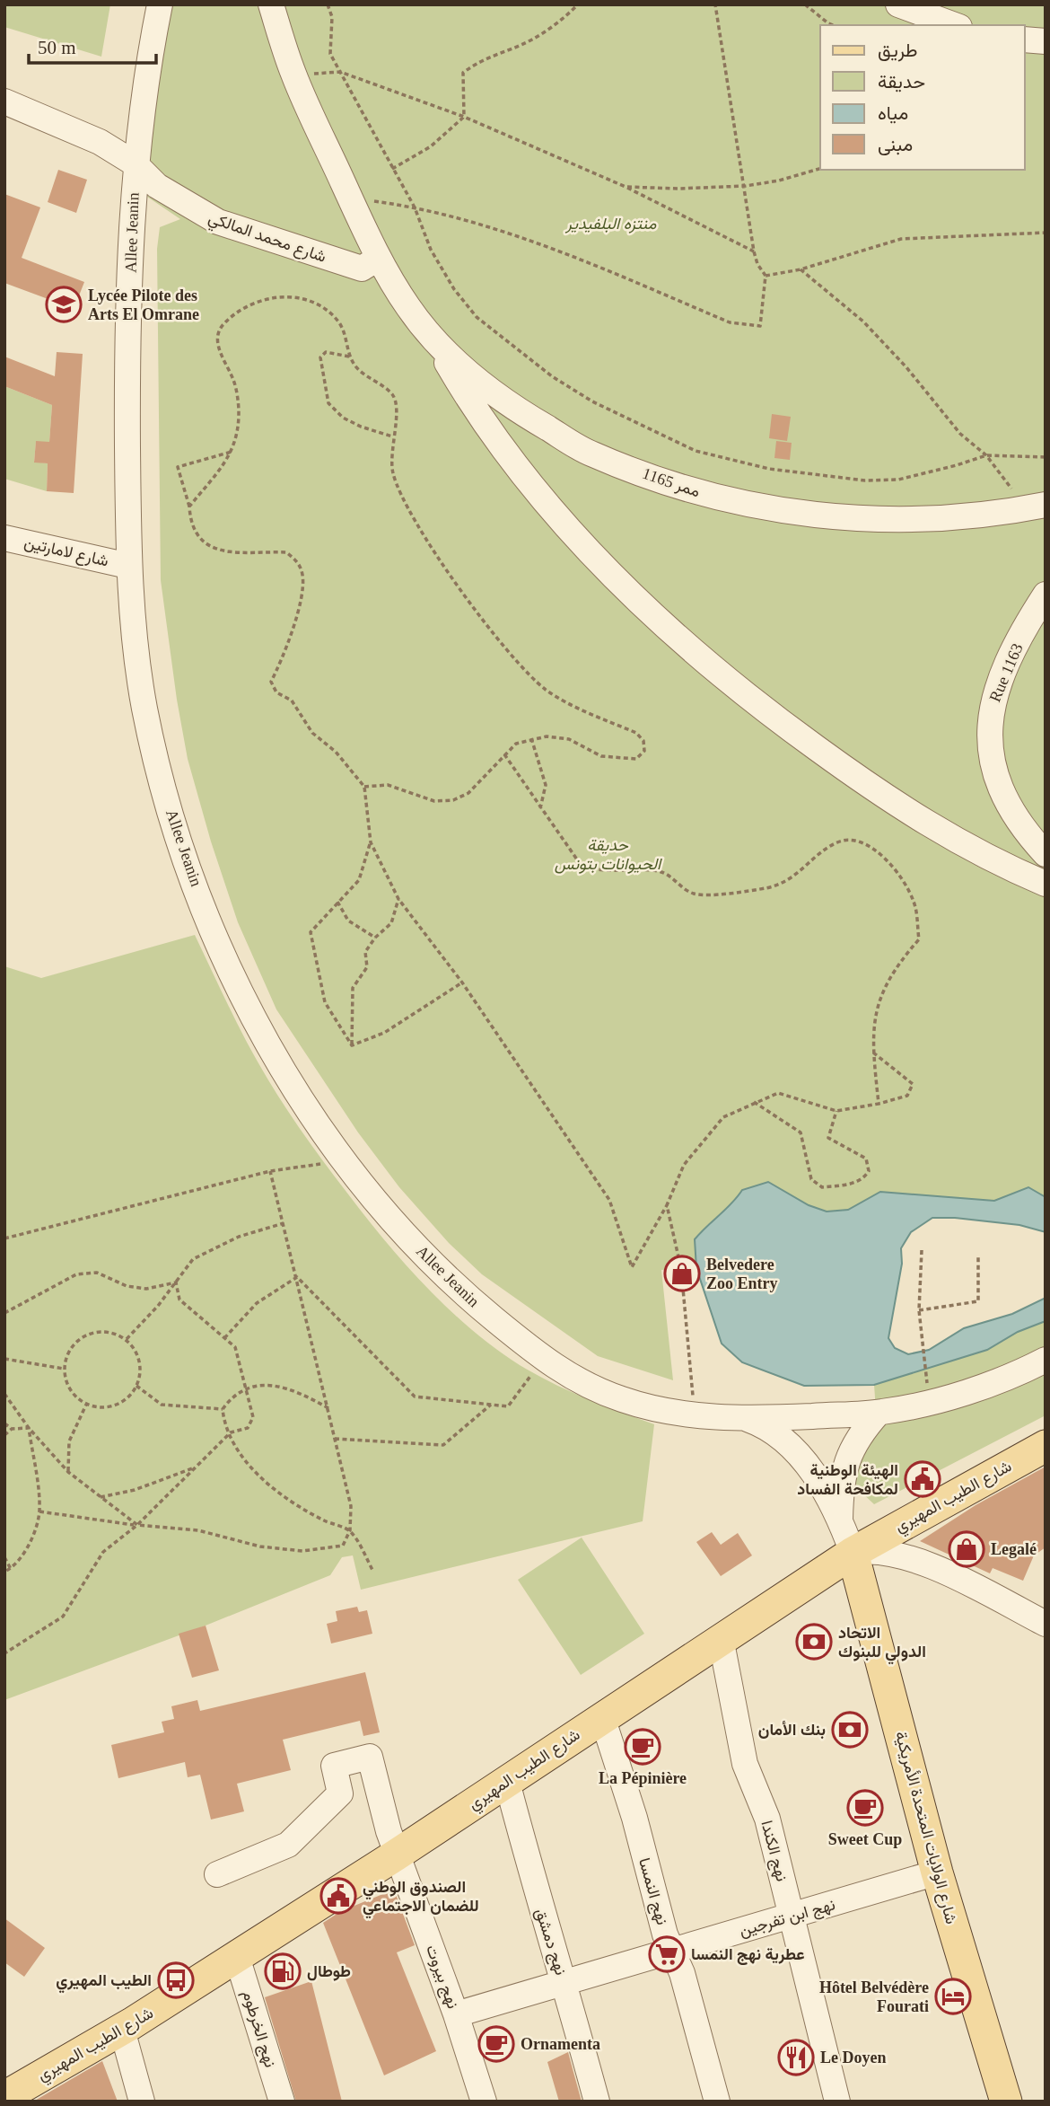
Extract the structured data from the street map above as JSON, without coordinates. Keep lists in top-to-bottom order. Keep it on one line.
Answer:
{"streets":{"main road":["شارع الطيب المهيري","شارع الولايات المتحدة الأمريكية"],"street":["Allee Jeanin","شارع محمد المالكي","ممر 1165","شارع لامارتين","Rue 1163","نهج الكندا","نهج النمسا","نهج ابن تفرجين","نهج دمشق","نهج بيروت","نهج الخرطوم"]},"crossings":[["Allee Jeanin","شارع محمد المالكي"],["Allee Jeanin","شارع لامارتين"],["شارع محمد المالكي","ممر 1165"],["شارع الطيب المهيري","شارع الولايات المتحدة الأمريكية"],["شارع الطيب المهيري","نهج الكندا"],["شارع الطيب المهيري","نهج النمسا"],["شارع الطيب المهيري","نهج دمشق"],["شارع الطيب المهيري","نهج بيروت"],["شارع الطيب المهيري","نهج الخرطوم"],["شارع الولايات المتحدة الأمريكية","نهج ابن تفرجين"],["نهج الكندا","نهج ابن تفرجين"],["نهج النمسا","نهج ابن تفرجين"],["نهج ابن تفرجين","نهج دمشق"],["نهج ابن تفرجين","نهج بيروت"]],"parks":["منتزه البلفيدير","حديقة الحيوانات بتونس"],"places":{"school or university":["Lycée Pilote des Arts El Omrane"],"shop":["Belvedere Zoo Entry","Legalé"],"public building":["الهيئة الوطنية لمكافحة الفساد","الصندوق الوطني للضمان الاجتماعي"],"bank":["الاتحاد الدولي للبنوك","بنك الأمان"],"cafe":["La Pépinière","Sweet Cup","Ornamenta"],"supermarket":["عطرية نهج النمسا"],"fuel station":["طوطال"],"bus stop":["الطيب المهيري"],"hotel":["Hôtel Belvédère Fourati"],"restaurant":["Le Doyen"]},"legend":["طريق","حديقة","مياه","مبنى"],"scale_bar":"50 m"}
